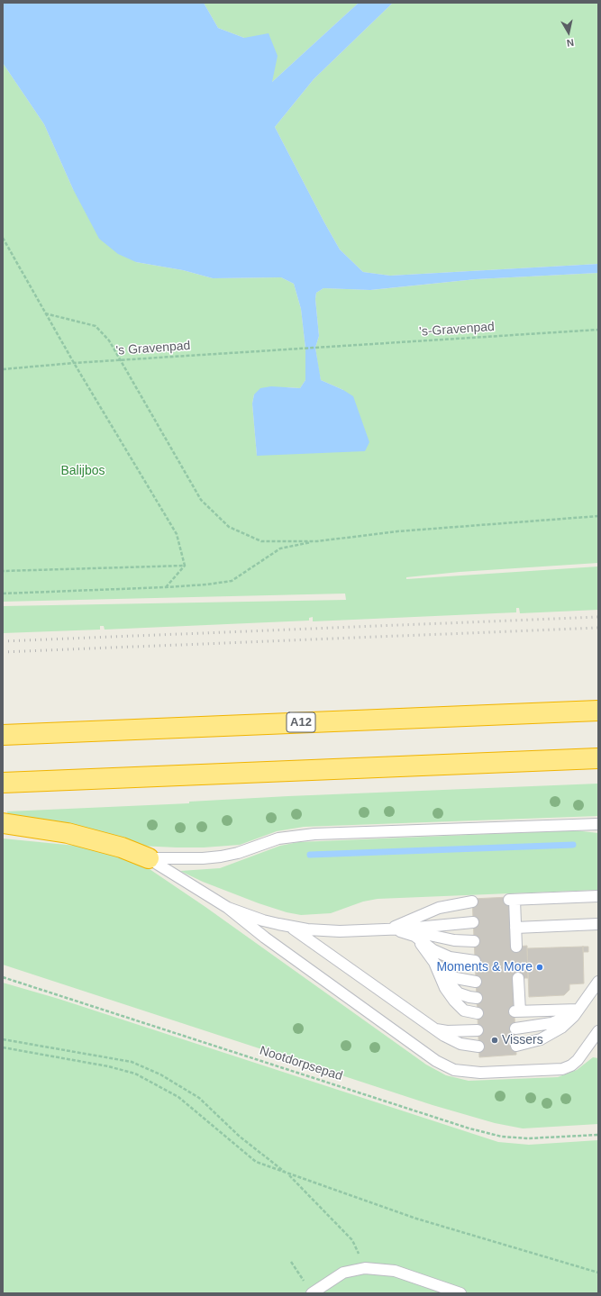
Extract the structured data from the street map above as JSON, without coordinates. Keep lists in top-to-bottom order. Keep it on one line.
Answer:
{"streets":{"highway":["A12"],"path":["'s-Gravenpad","'s Gravenpad","Nootdorpsepad"]},"crossings":[["'s-Gravenpad","'s Gravenpad"]],"parks":["Balijbos"],"places":["Moments & More","Vissers"],"north":"bottom"}
